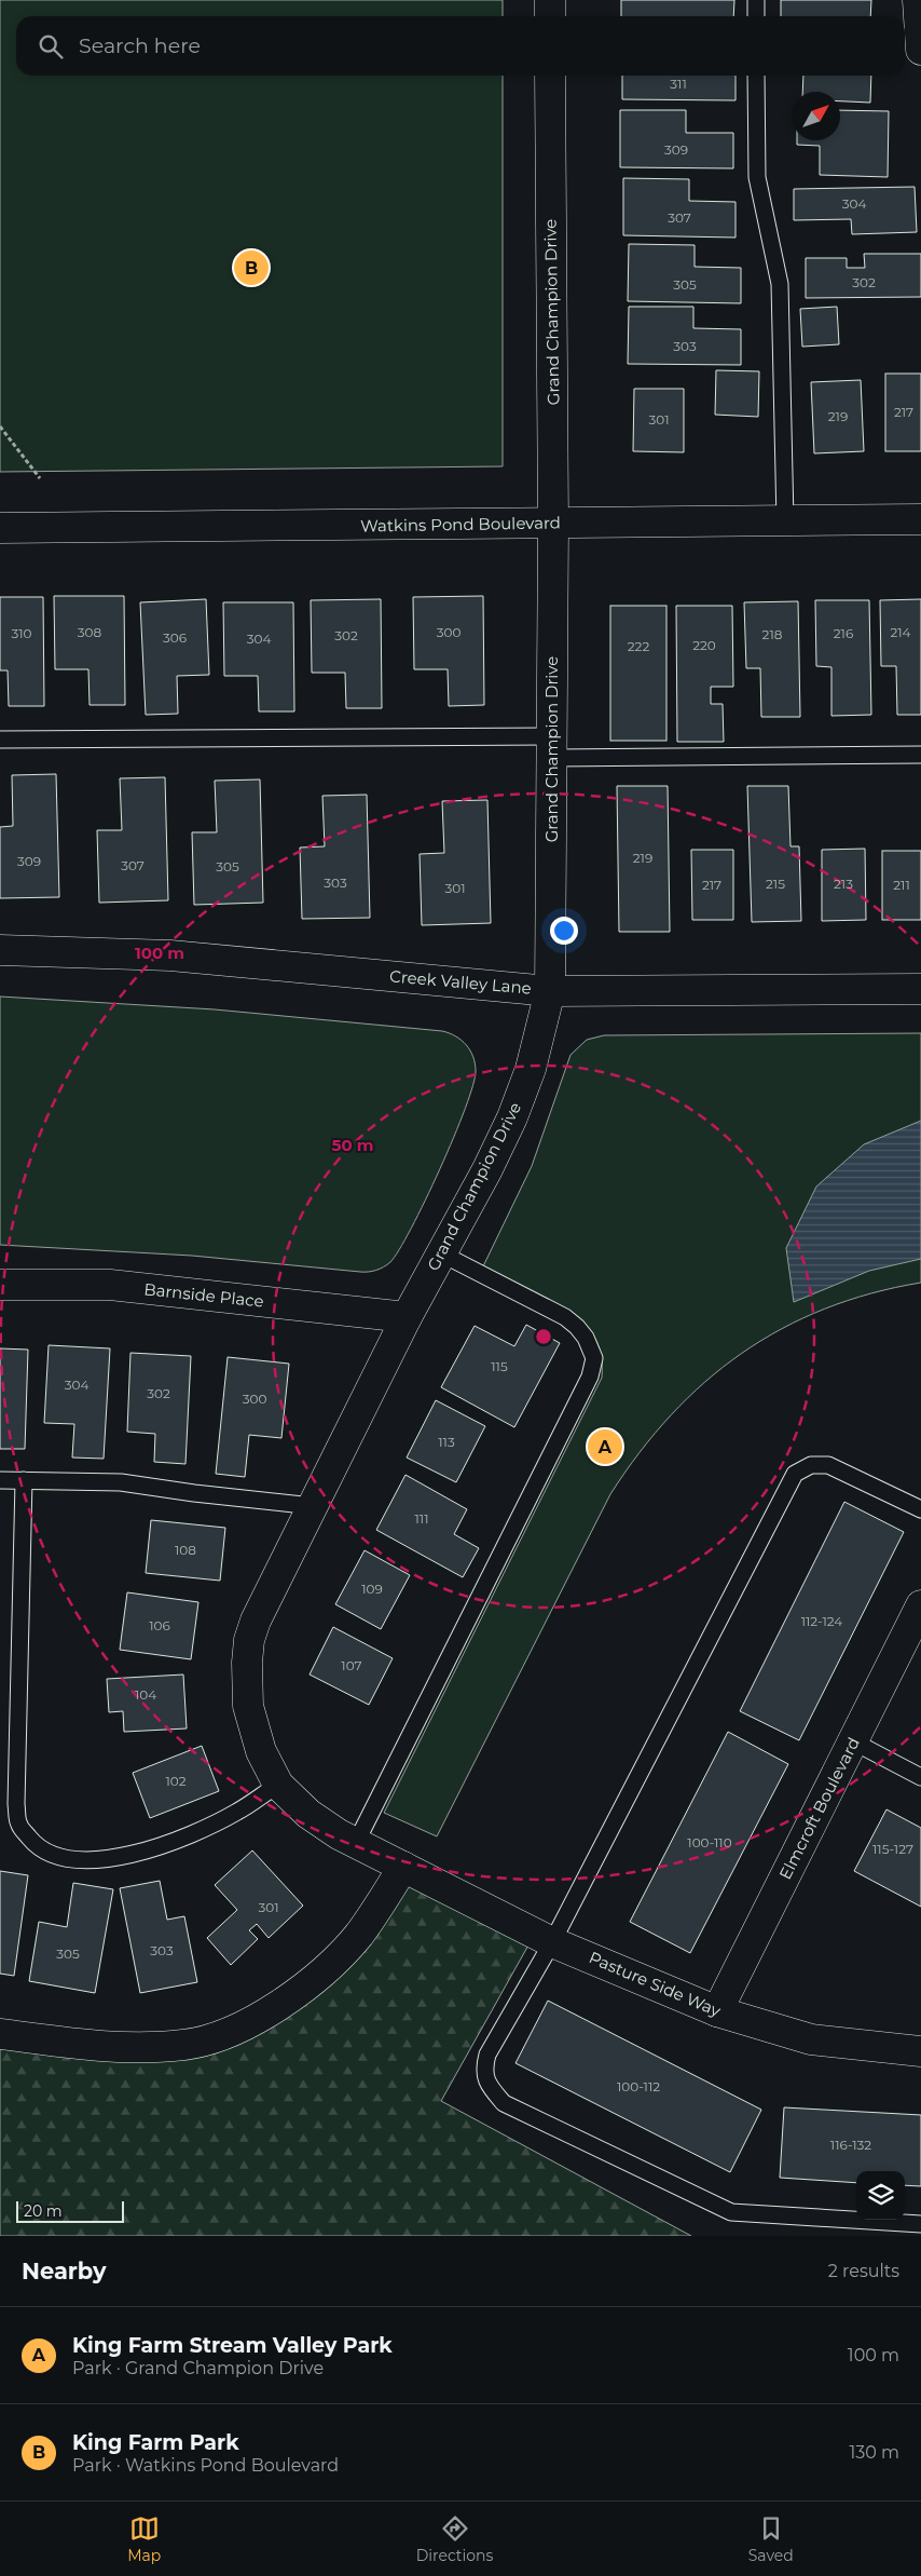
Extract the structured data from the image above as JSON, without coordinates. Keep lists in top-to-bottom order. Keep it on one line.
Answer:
{"streets":{"street":["Grand Champion Drive","Watkins Pond Boulevard","Creek Valley Lane","Barnside Place","Elmcroft Boulevard","Pasture Side Way"]},"crossings":[["Grand Champion Drive","Watkins Pond Boulevard"],["Grand Champion Drive","Creek Valley Lane"],["Grand Champion Drive","Barnside Place"],["Grand Champion Drive","Pasture Side Way"],["Elmcroft Boulevard","Pasture Side Way"]],"house_numbers":["311","309","304","307","302","305","303","217","219","301","308","300","214","310","216","218","302","306","304","220","222","219","309","307","305","303","215","213","217","211","301","115","304","302","300","113","111","108","109","112-124","106","107","104","102","100-110","115-127","301","303","305","100-112","116-132"],"scale_bar":"20 m","north":"top right","page":{"search":"Search here","pins":["B","A"],"scale":"20 m","heading":["Nearby","2 results"],"list":[{"mark":"A","name":"King Farm Stream Valley Park","note":"Park · Grand Champion Drive","value":"100 m"},{"mark":"B","name":"King Farm Park","note":"Park · Watkins Pond Boulevard","value":"130 m"}],"nav":["Map","Directions","Saved"]},"rings":["100 m","50 m"]}
